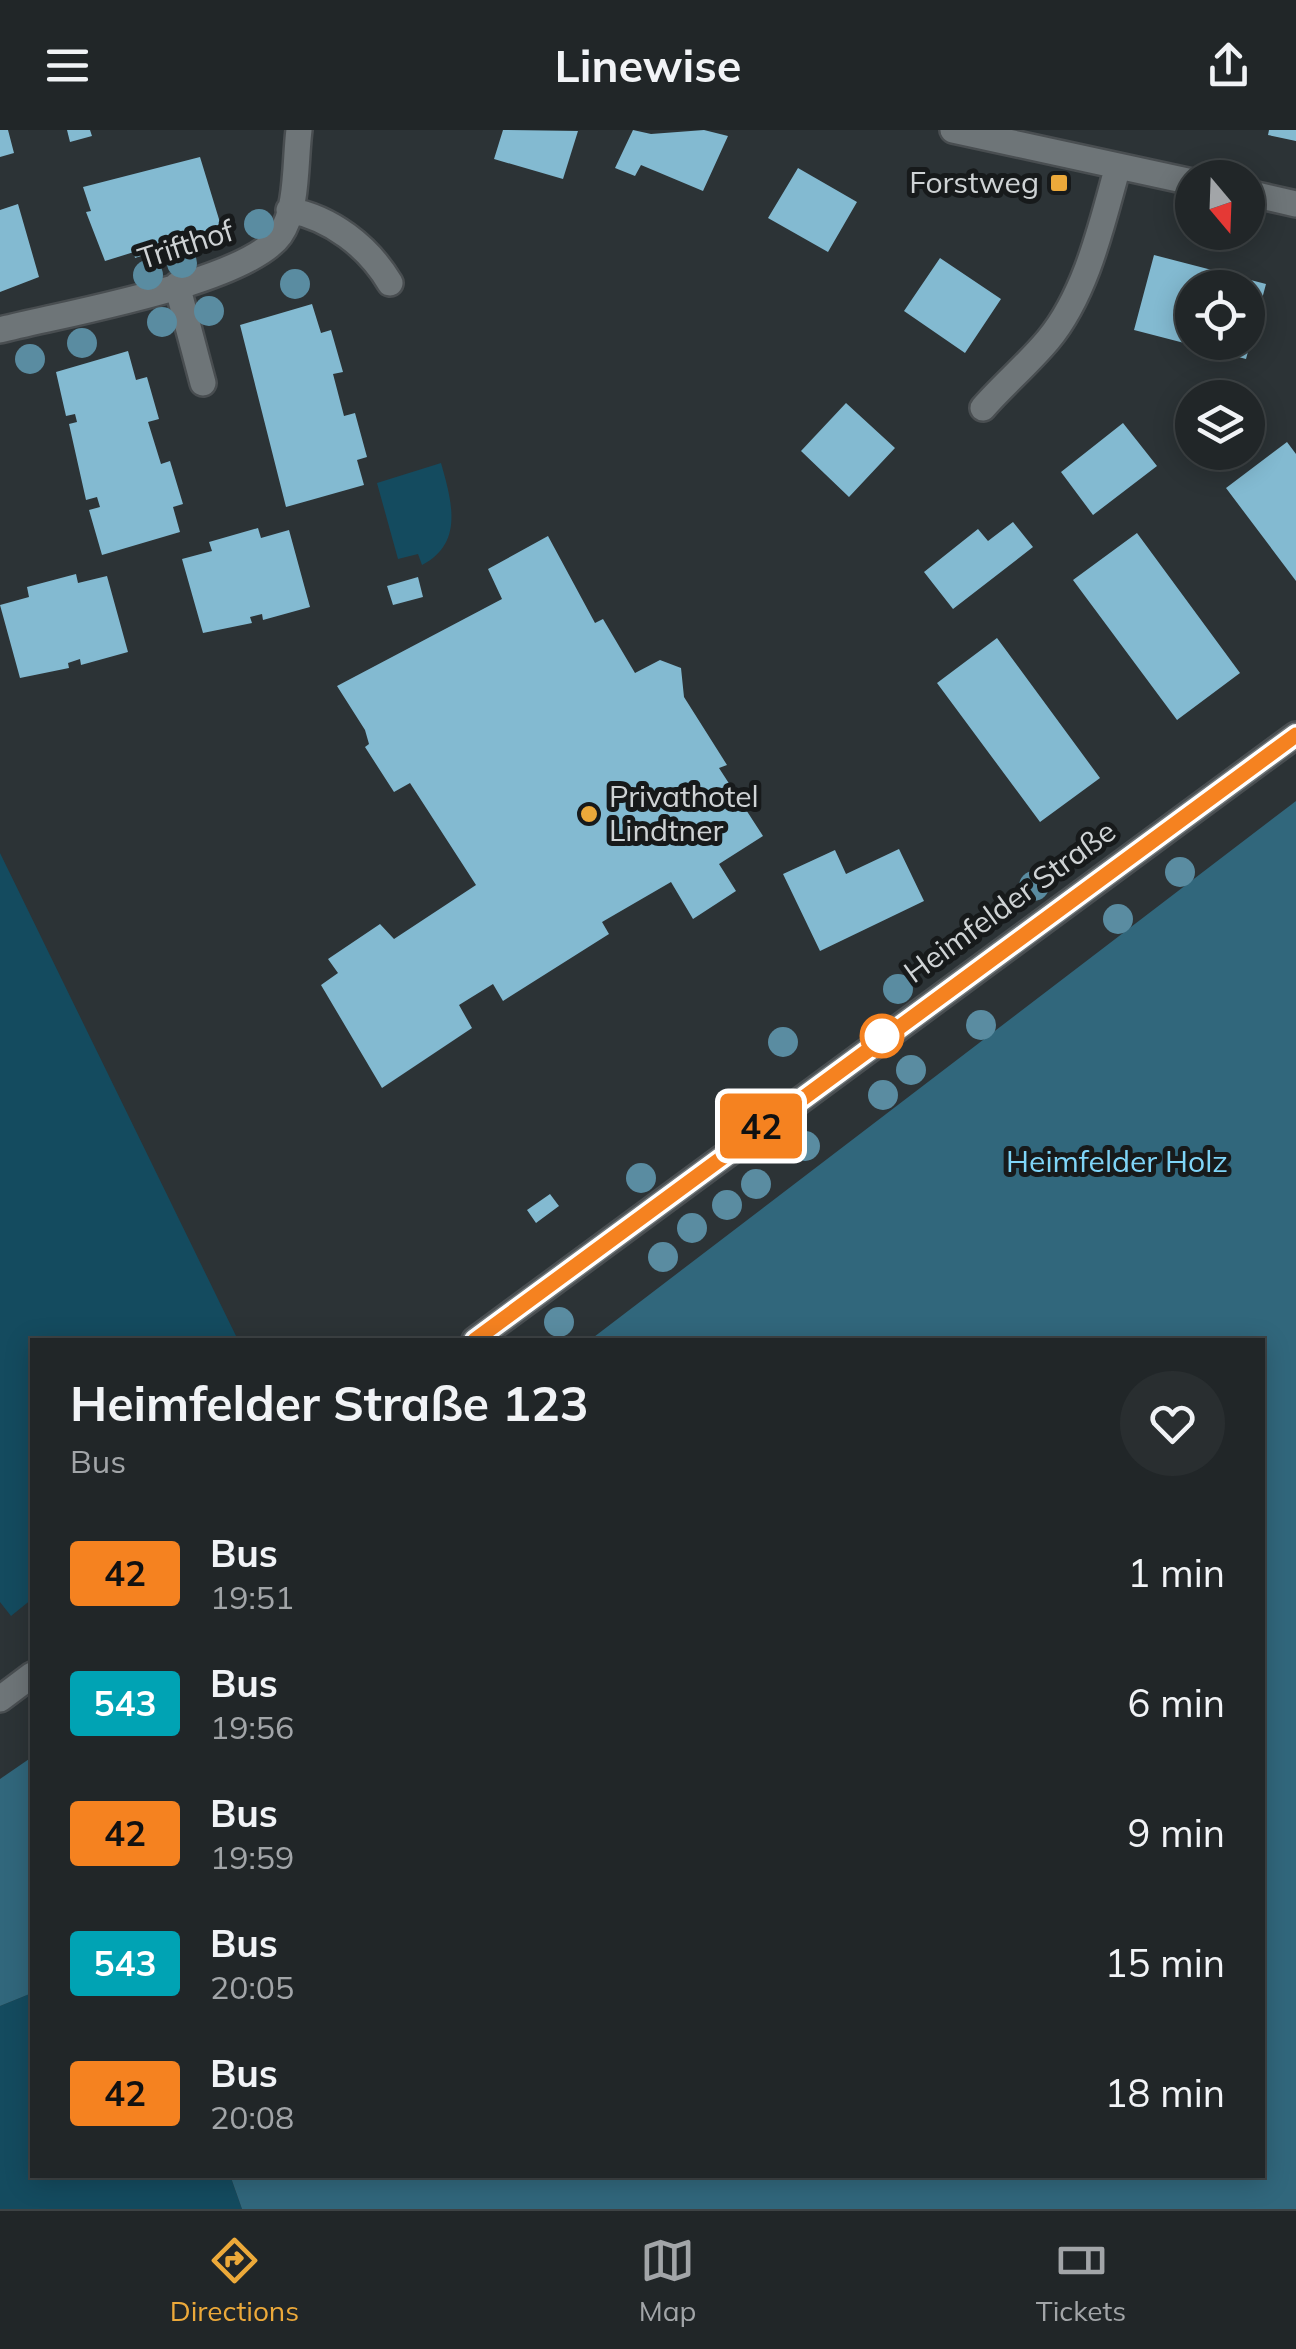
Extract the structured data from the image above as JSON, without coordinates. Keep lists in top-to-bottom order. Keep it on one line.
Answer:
{"streets":{"street":["Trifthof","Heimfelder Straße"]},"parks":["Heimfelder Holz"],"places":{"transit":["Forstweg"],"other":["Privathotel Lindtner"]},"lines":["bus line 42"],"north":"bottom","page":{"header":"Linewise","on_map":"42","heading":["Heimfelder Straße 123","Bus"],"list":[{"mark":"42","name":"Bus","note":"19:51","value":"1 min"},{"mark":"543","name":"Bus","note":"19:56","value":"6 min"},{"mark":"42","name":"Bus","note":"19:59","value":"9 min"},{"mark":"543","name":"Bus","note":"20:05","value":"15 min"},{"mark":"42","name":"Bus","note":"20:08","value":"18 min"}],"tabs":["Directions","Map","Tickets"]}}
